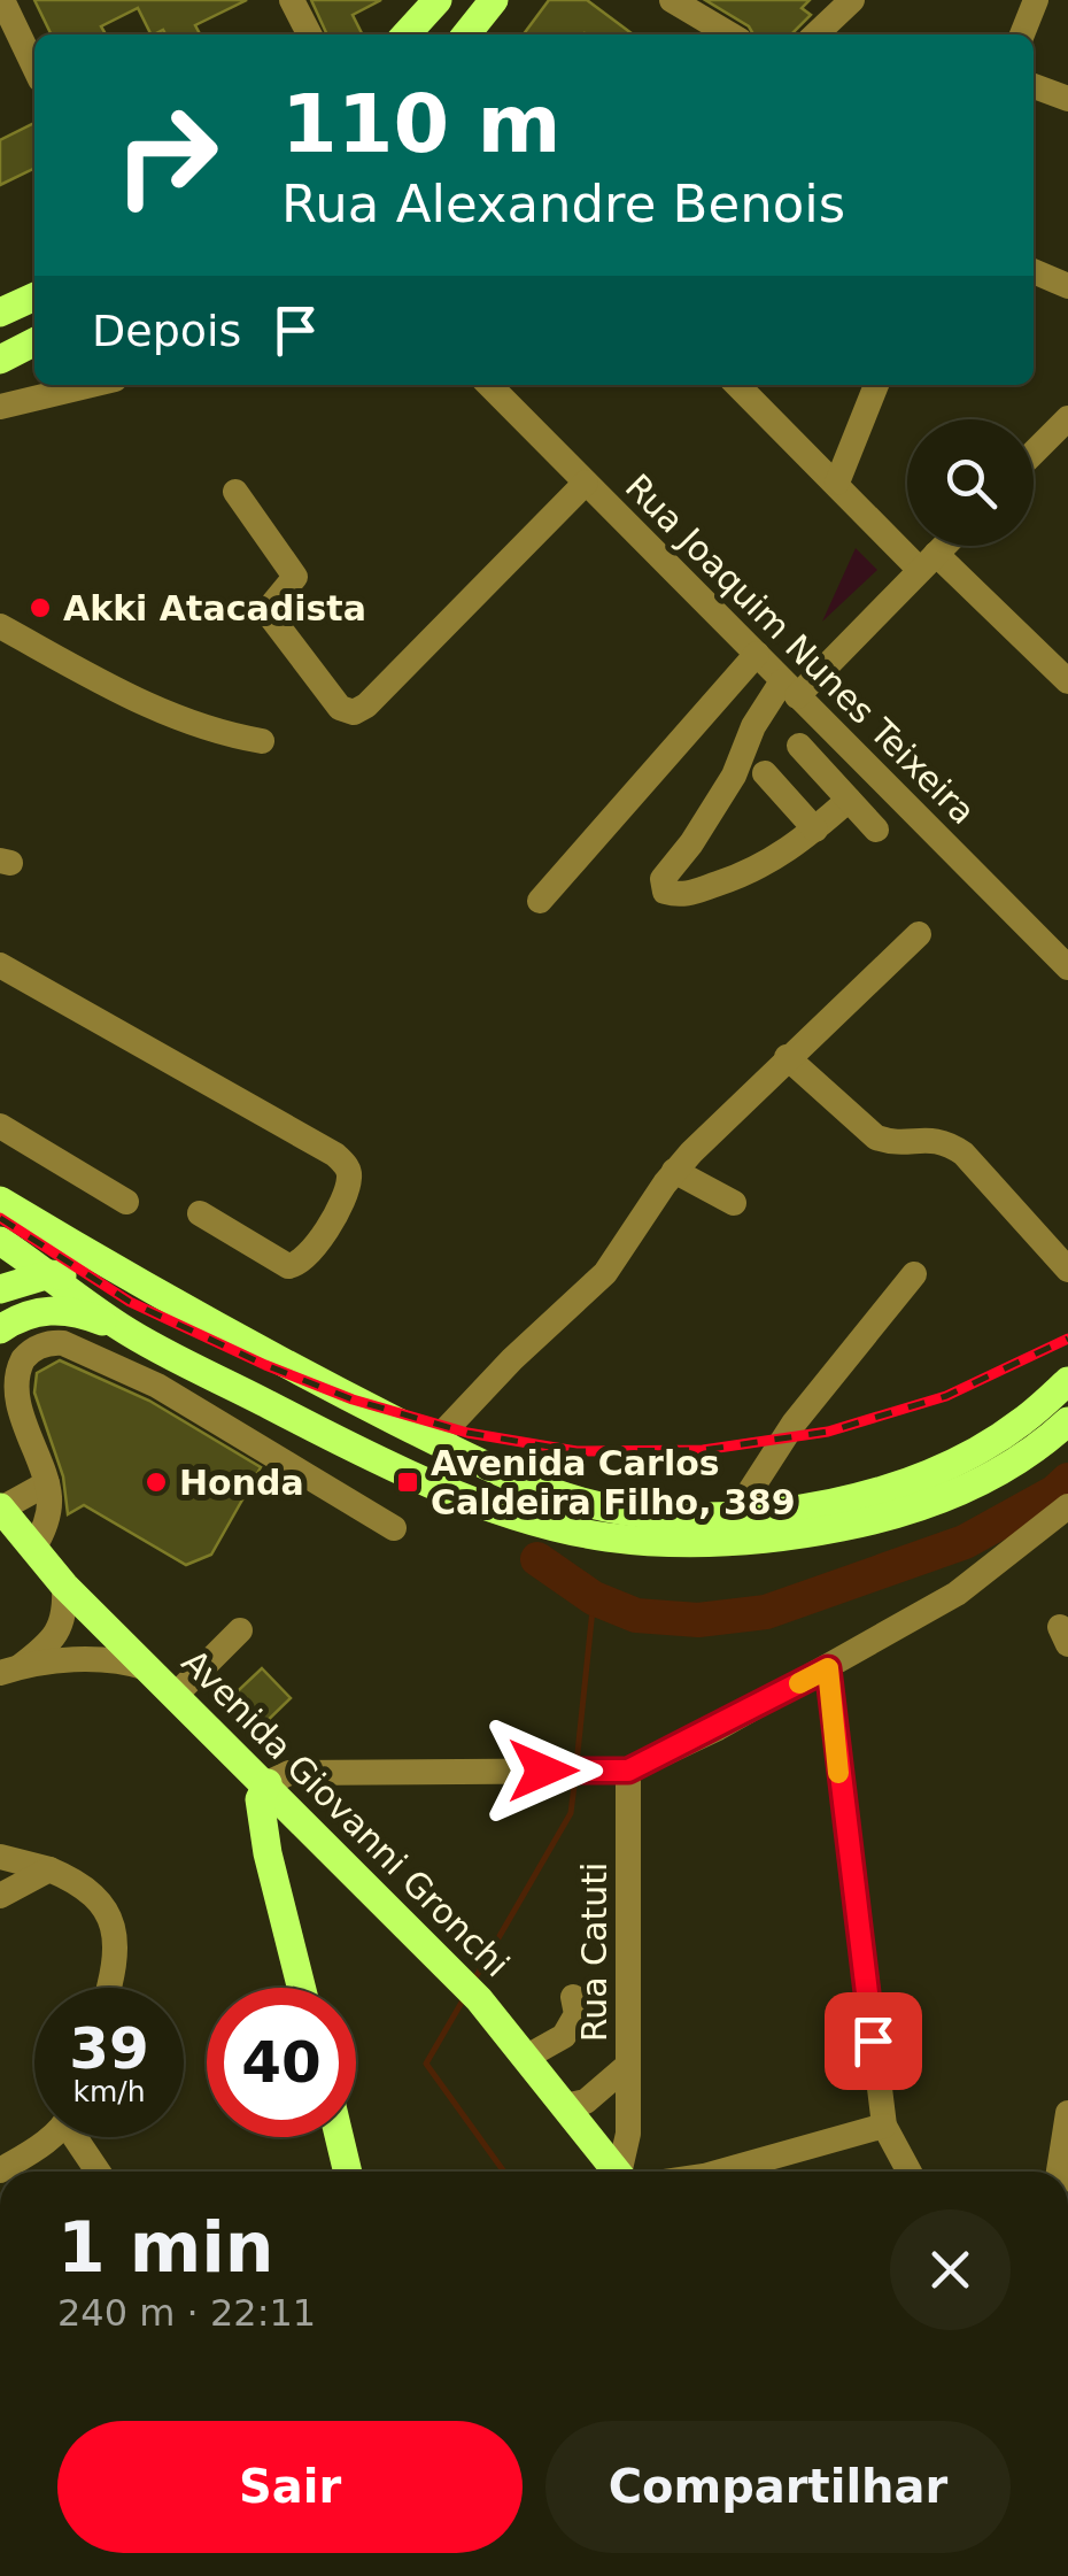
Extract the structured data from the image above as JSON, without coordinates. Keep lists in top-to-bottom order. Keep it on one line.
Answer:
{"streets":{"main road":["Avenida Giovanni Gronchi"],"street":["Rua Joaquim Nunes Teixeira","Rua Catuti"]},"crossings":[["Avenida Giovanni Gronchi","Rua Catuti"]],"places":{"other":["Akki Atacadista","Honda"],"transit":["Avenida Carlos Caldeira Filho, 389"]},"page":{"turn":["110 m","Rua Alexandre Benois"],"then":"Depois","speed":"39 km/h","limit":"40","heading":["1 min","240 m · 22:11"],"buttons":["Sair","Compartilhar"]}}
